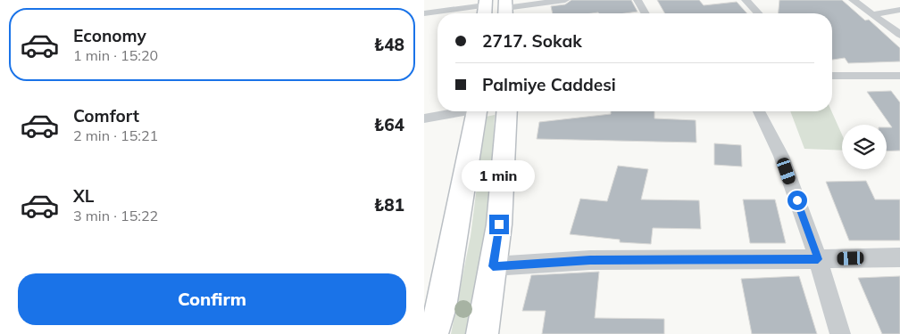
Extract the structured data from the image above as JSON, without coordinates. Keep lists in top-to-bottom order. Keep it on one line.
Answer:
{"page":{"list":[{"name":"Economy","note":"1 min · 15:20","value":"₺48"},{"name":"Comfort","note":"2 min · 15:21","value":"₺64"},{"name":"XL","note":"3 min · 15:22","value":"₺81"}],"banner":["2717. Sokak","Palmiye Caddesi"],"bubble":"1 min","buttons":"Confirm"}}
